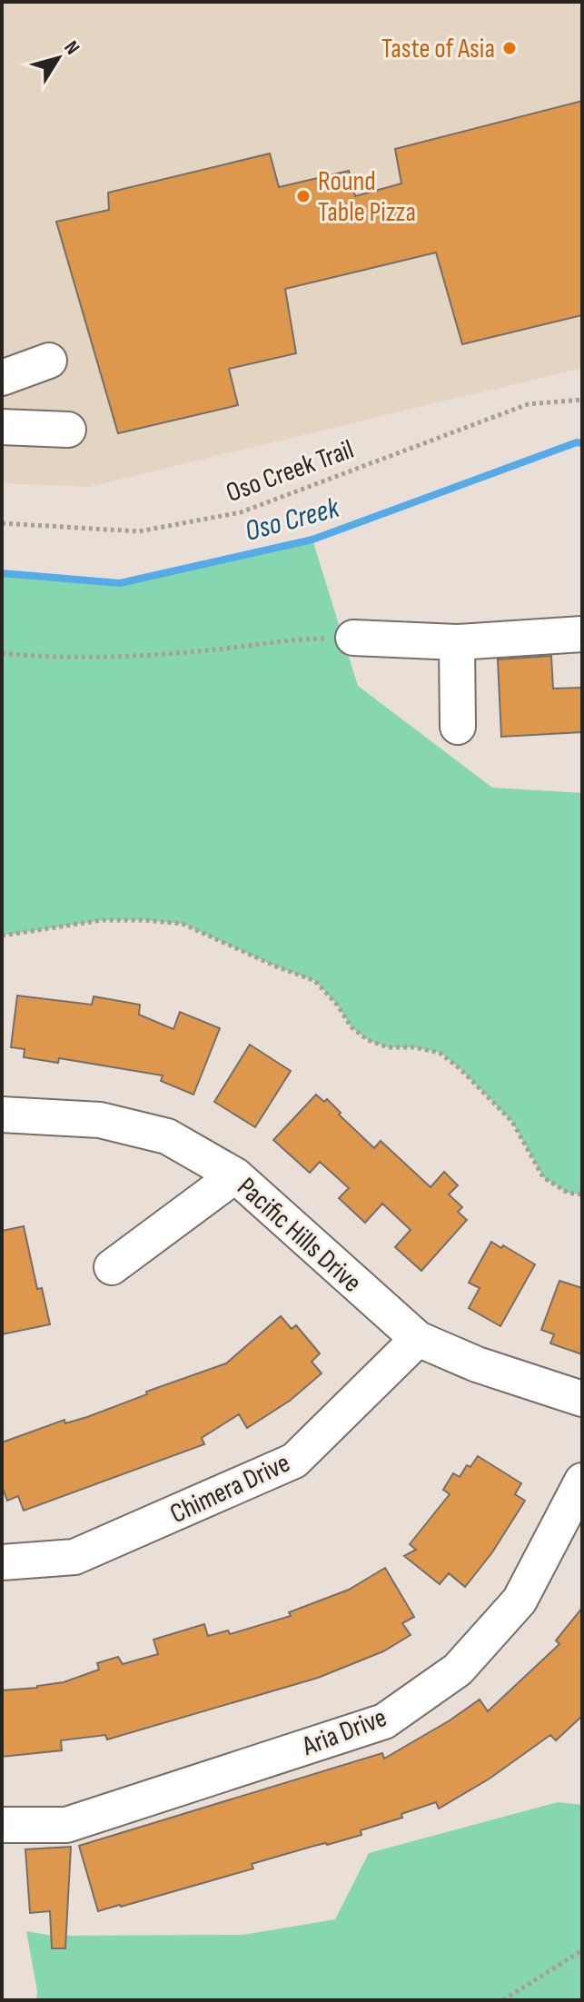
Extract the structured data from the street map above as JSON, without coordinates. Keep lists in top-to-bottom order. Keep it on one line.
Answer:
{"streets":{"street":["Pacific Hills Drive","Chimera Drive","Aria Drive"],"path":["Oso Creek Trail"]},"crossings":[["Pacific Hills Drive","Chimera Drive"]],"water":["Oso Creek"],"places":["Taste of Asia","Round Table Pizza"],"north":"top right"}
